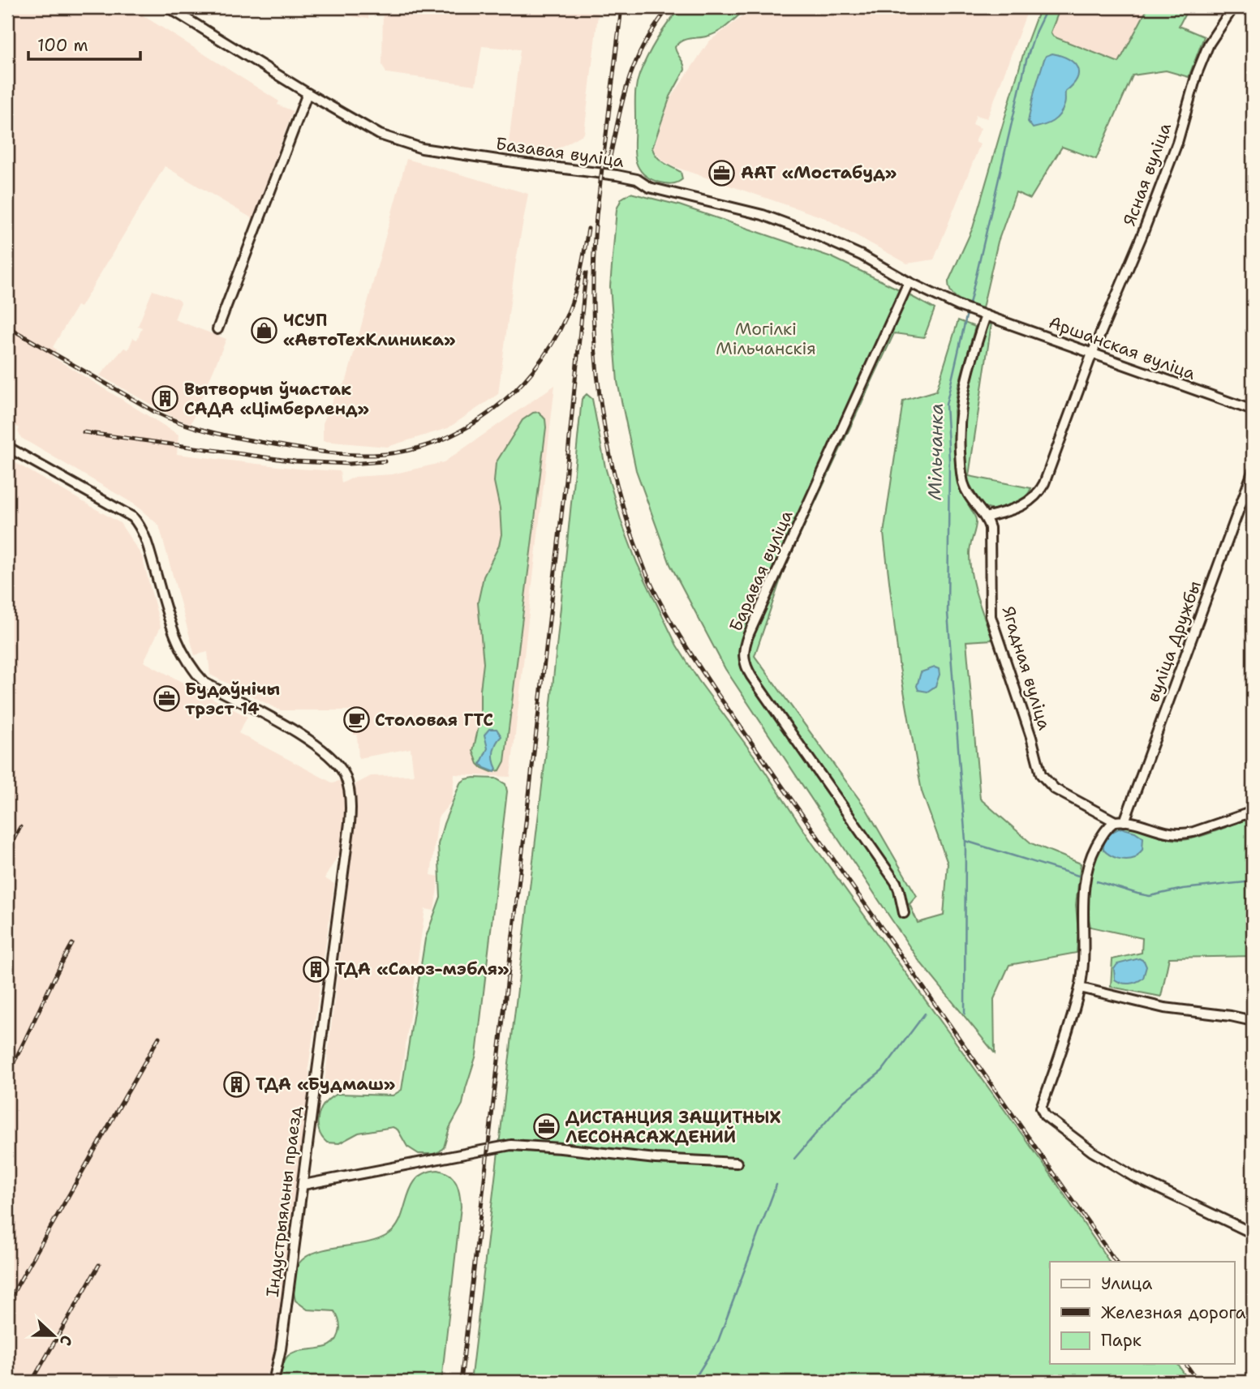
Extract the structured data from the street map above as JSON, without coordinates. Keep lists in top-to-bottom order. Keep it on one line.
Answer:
{"streets":{"street":["Базавая вуліца","Ясная вуліца","Аршанская вуліца","Баравая вуліца","вуліца Дружбы","Ягадная вуліца","Індустрыяльны праезд"]},"crossings":[["Базавая вуліца","Аршанская вуліца"],["Базавая вуліца","Баравая вуліца"],["Ясная вуліца","Аршанская вуліца"],["Ясная вуліца","Ягадная вуліца"],["Аршанская вуліца","Ягадная вуліца"],["вуліца Дружбы","Ягадная вуліца"]],"water":["Мільчанка"],"parks":["Могілкі Мільчанскія"],"places":{"office":["ААТ «Мостабуд»","Будаўнічы трэст 14","ДИСТАНЦИЯ ЗАЩИТНЫХ ЛЕСОНАСАЖДЕНИЙ"],"shop":["ЧСУП «АвтоТехКлиника»"],"building":["Вытворчы ўчастак САДА «Цімберленд»","ТДА «Саюз-мэбля»","ТДА «Будмаш»"],"cafe":["Столовая ГТС"]},"legend":["Улица","Железная дорога","Парк"],"scale_bar":"100 m","north":"right"}
